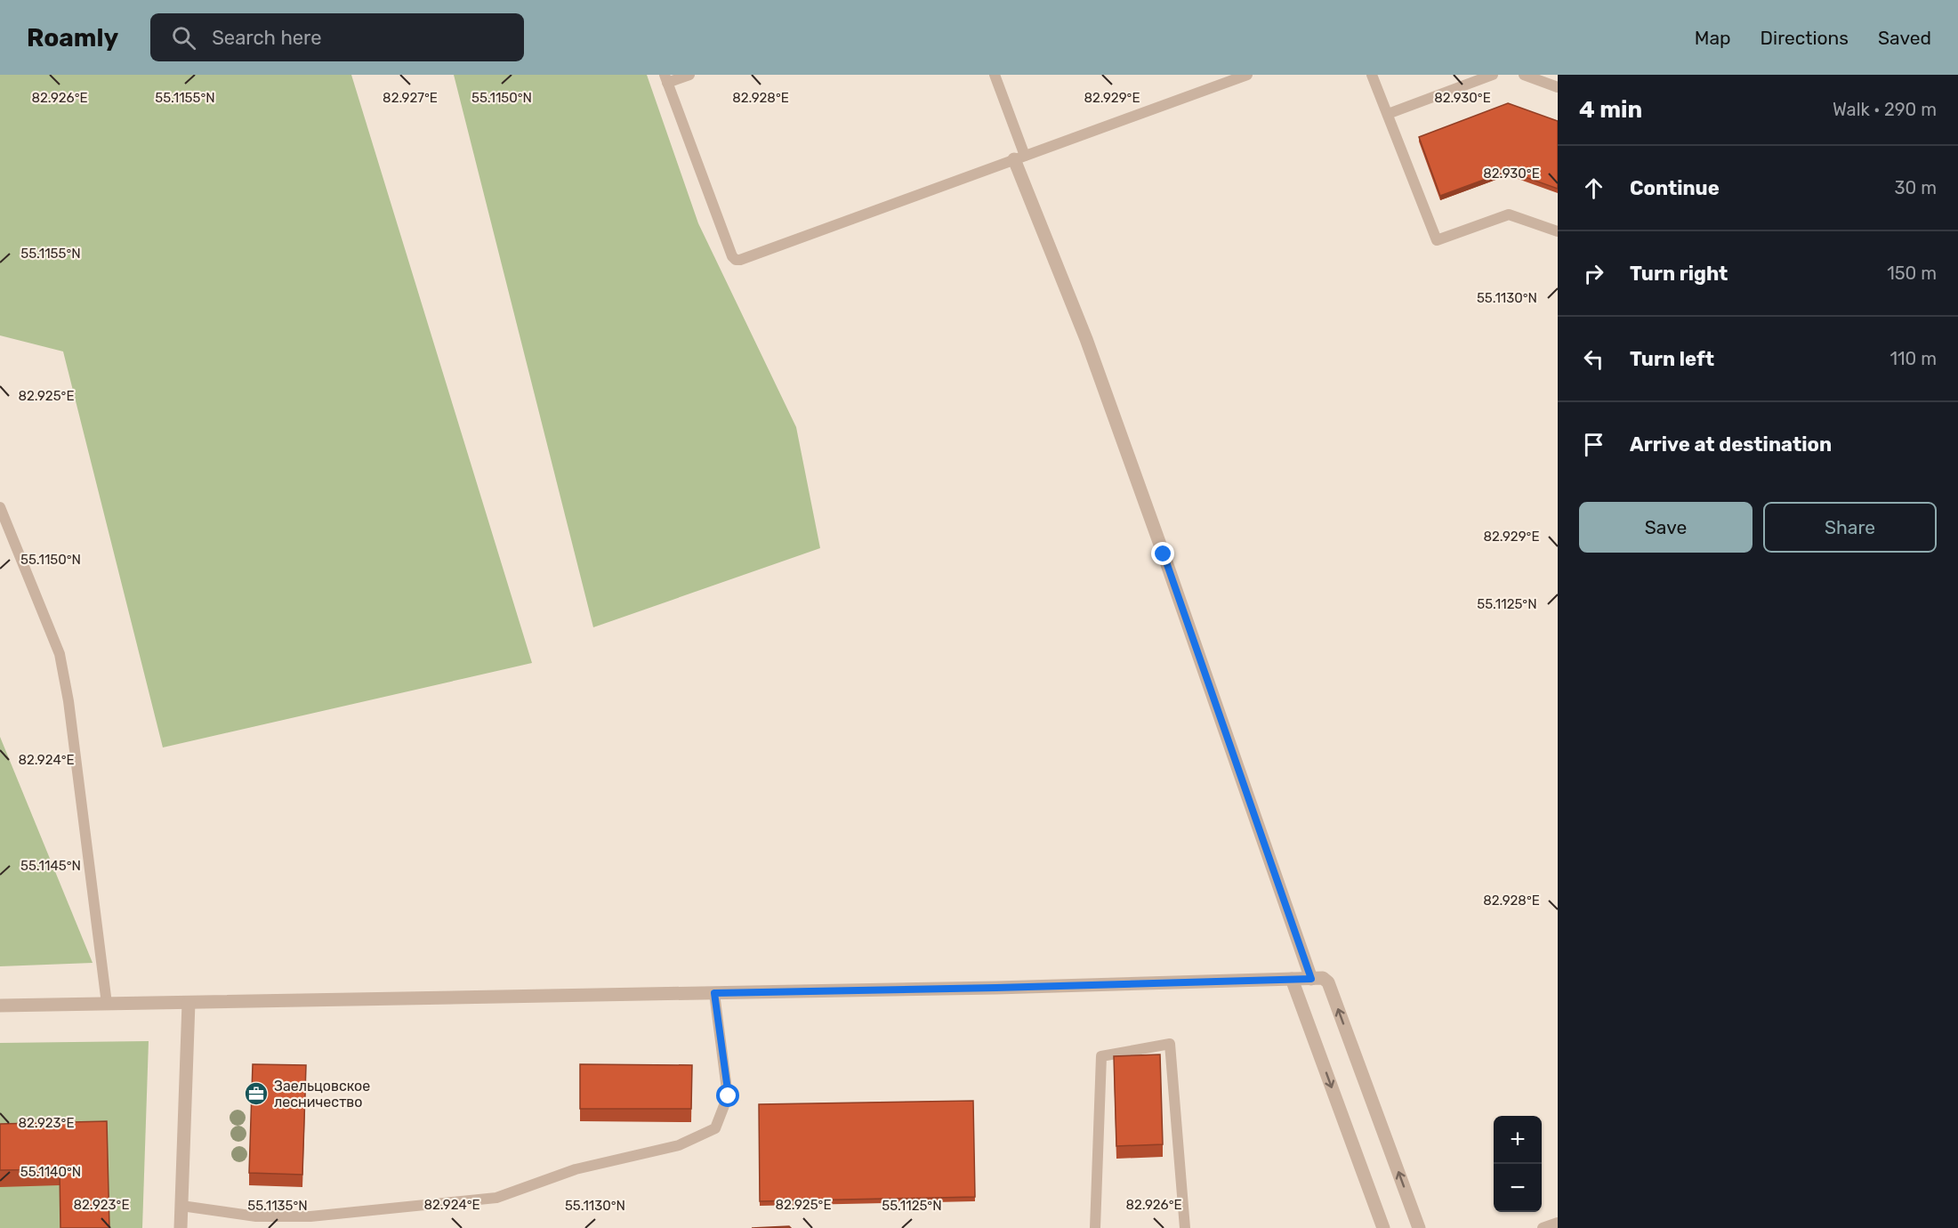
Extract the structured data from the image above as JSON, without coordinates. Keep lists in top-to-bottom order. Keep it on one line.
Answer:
{"places":{"office":["Заельцовское лесничество"]},"page":{"header":"Roamly","search":"Search here","nav":["Map","Directions","Saved"],"heading":["4 min","Walk · 290 m"],"list":[["Continue","30 m"],["Turn right","150 m"],["Turn left","110 m"],"Arrive at destination"],"buttons":["Save","Share"],"map_buttons":["+","−"]},"coordinates":["55.1155°N","55.1150°N","82.928°E","82.926°E","82.927°E","82.929°E","82.930°E","55.1130°N","82.925°E","55.1125°N","82.924°E","55.1145°N","82.923°E","55.1140°N","55.1135°N"]}
